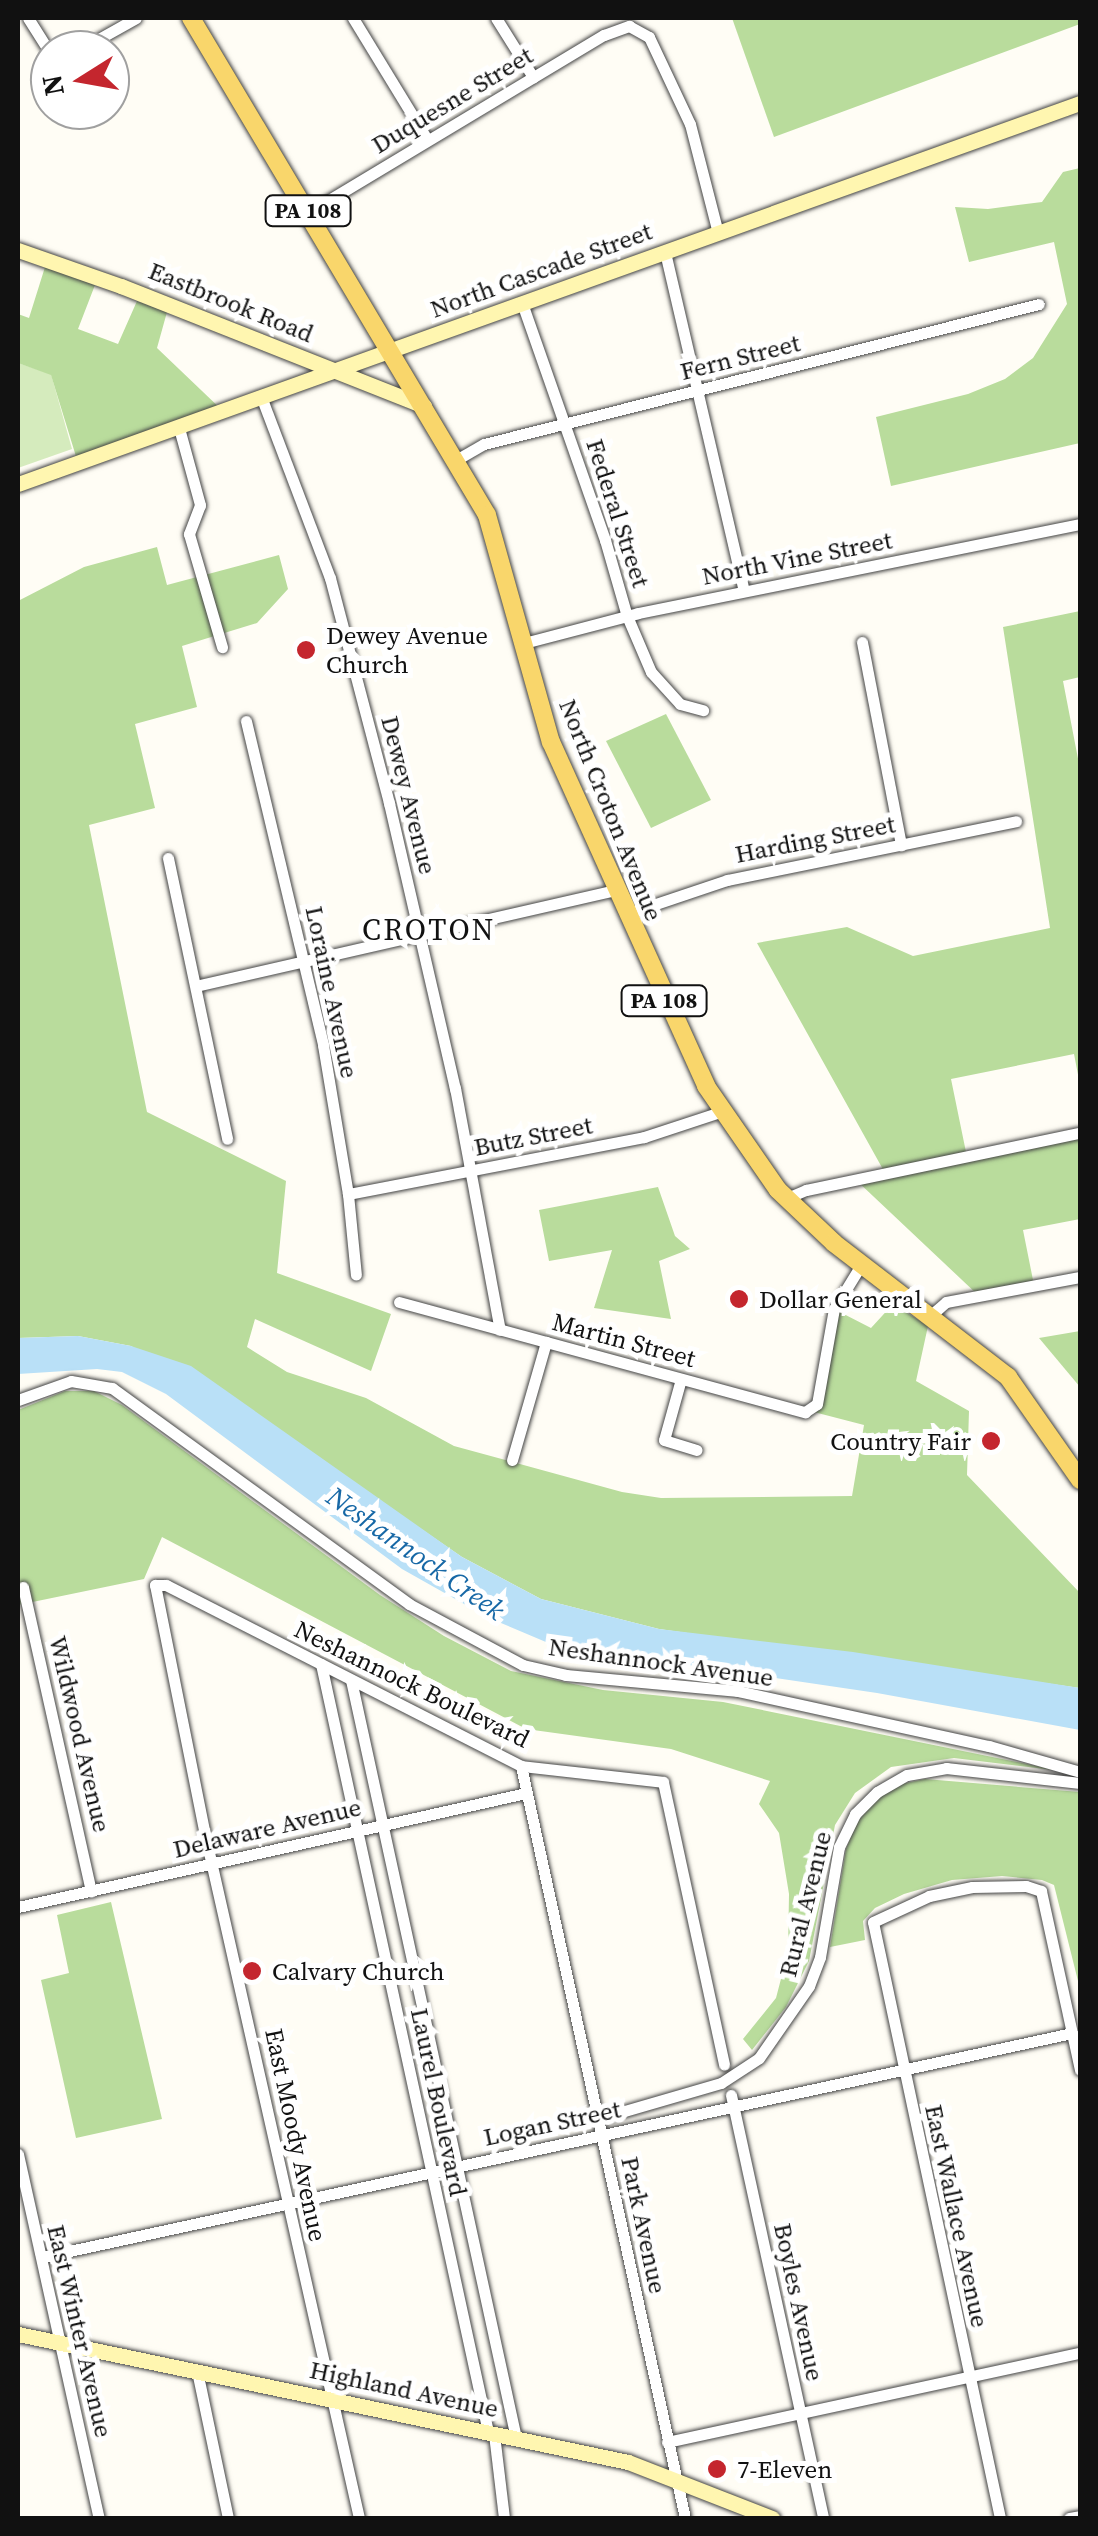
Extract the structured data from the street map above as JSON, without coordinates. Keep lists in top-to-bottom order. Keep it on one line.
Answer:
{"streets":{"main road":["PA 108","North Cascade Street","Eastbrook Road","North Croton Avenue","Highland Avenue"],"street":["Duquesne Street","Fern Street","Federal Street","North Vine Street","Dewey Avenue","Harding Street","Loraine Avenue","Butz Street","Martin Street","Neshannock Avenue","Neshannock Boulevard","Wildwood Avenue","Delaware Avenue","Rural Avenue","Laurel Boulevard","Logan Street","East Moody Avenue","East Wallace Avenue","Park Avenue","Boyles Avenue","East Winter Avenue"]},"crossings":[["Duquesne Street","North Cascade Street"],["Duquesne Street","North Croton Avenue"],["North Cascade Street","Eastbrook Road"],["North Cascade Street","Federal Street"],["North Cascade Street","Dewey Avenue"],["North Cascade Street","North Croton Avenue"],["Eastbrook Road","North Croton Avenue"],["Fern Street","Federal Street"],["Fern Street","North Croton Avenue"],["Federal Street","North Vine Street"],["North Vine Street","North Croton Avenue"],["Dewey Avenue","Butz Street"],["Dewey Avenue","Martin Street"],["North Croton Avenue","Harding Street"],["North Croton Avenue","Butz Street"],["North Croton Avenue","Martin Street"],["Loraine Avenue","Butz Street"],["Neshannock Boulevard","Laurel Boulevard"],["Neshannock Boulevard","East Moody Avenue"],["Neshannock Boulevard","Park Avenue"],["Wildwood Avenue","Delaware Avenue"],["Delaware Avenue","Laurel Boulevard"],["Delaware Avenue","East Moody Avenue"],["Delaware Avenue","Park Avenue"],["Rural Avenue","Park Avenue"],["Laurel Boulevard","Logan Street"],["Laurel Boulevard","Highland Avenue"],["Logan Street","East Moody Avenue"],["Logan Street","East Wallace Avenue"],["Logan Street","Park Avenue"],["Logan Street","Boyles Avenue"],["Logan Street","East Winter Avenue"],["East Moody Avenue","Highland Avenue"],["Park Avenue","Highland Avenue"],["East Winter Avenue","Highland Avenue"]],"districts":["CROTON"],"water":["Neshannock Creek"],"places":["Dewey Avenue Church","Dollar General","Country Fair","Calvary Church","7-Eleven"],"north":"left"}
